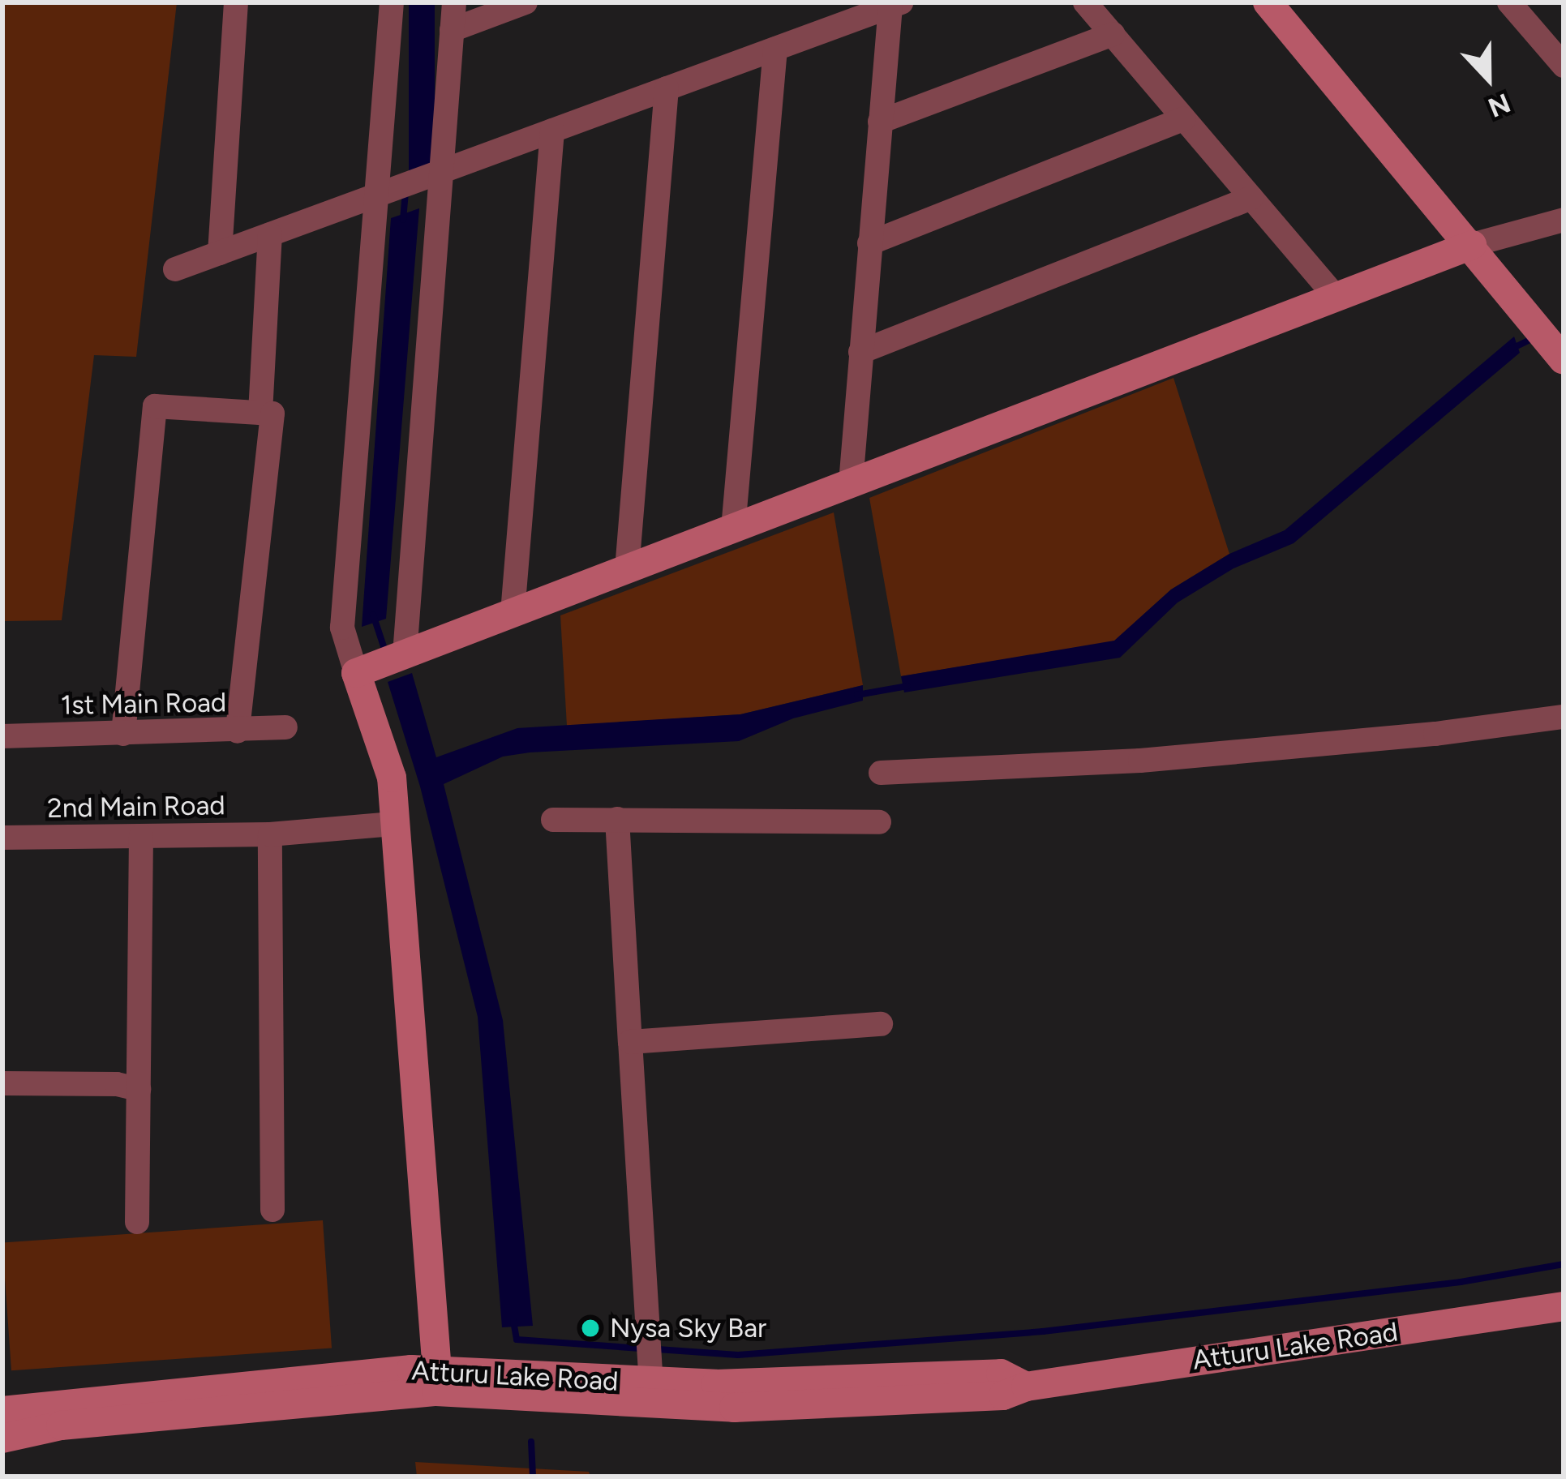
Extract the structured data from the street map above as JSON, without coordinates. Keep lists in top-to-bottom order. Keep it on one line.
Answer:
{"streets":{"street":["1st Main Road","2nd Main Road","Atturu Lake Road"]},"places":["Nysa Sky Bar"],"north":"bottom"}
